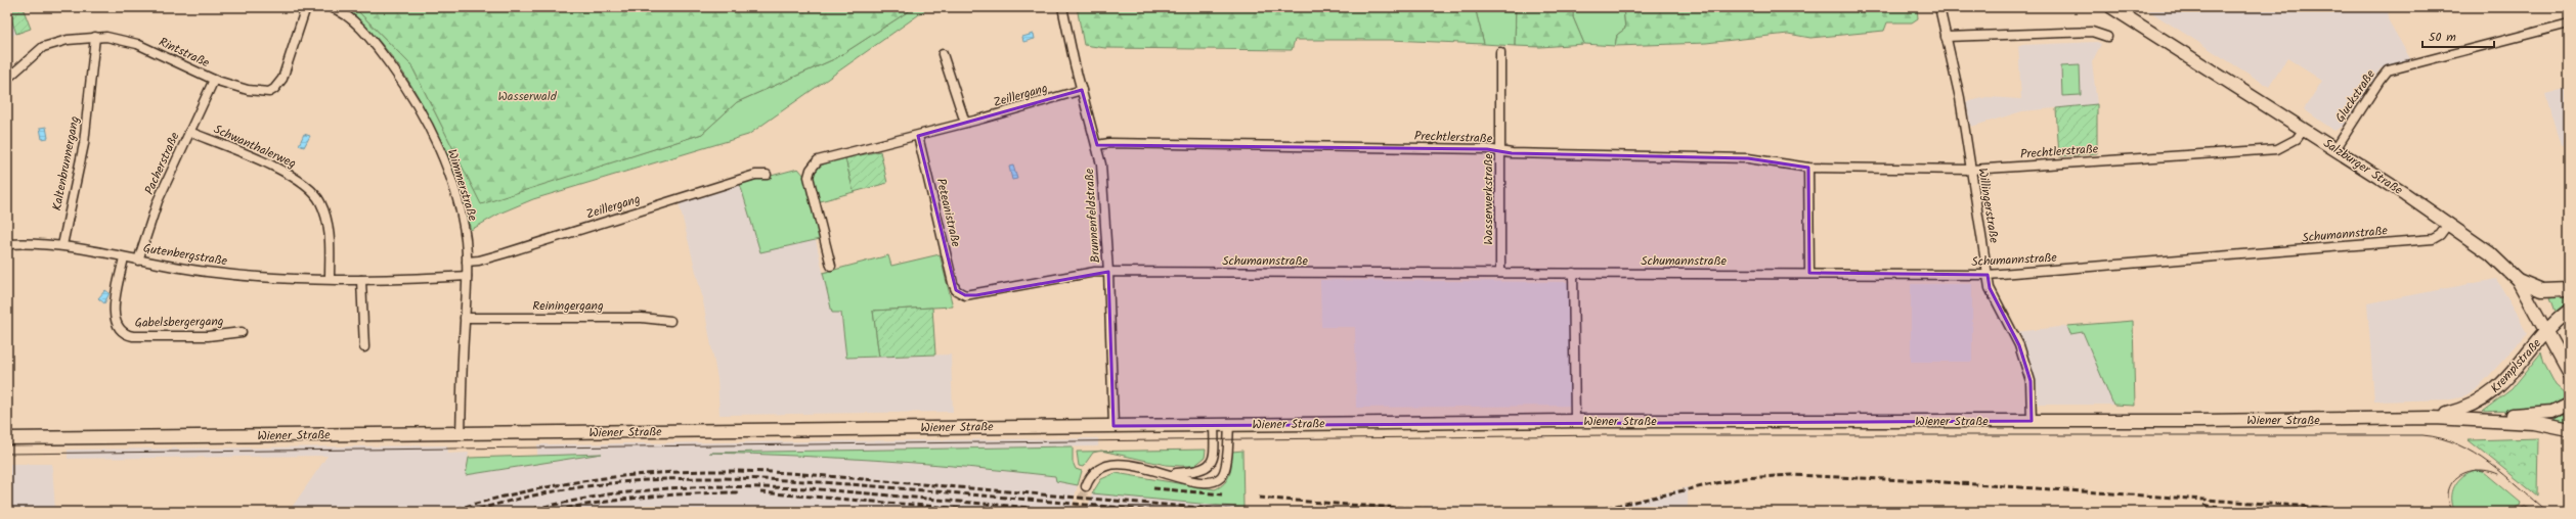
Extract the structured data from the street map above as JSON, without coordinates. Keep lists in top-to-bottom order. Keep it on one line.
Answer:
{"streets":{"main road":["Salzburger Straße","Kremplstraße","Wiener Straße"],"street":["Rintstraße","Zeillergang","Gluckstraße","Prechtlerstraße","Schwanthalerweg","Kaltenbrunnergang","Pacherstraße","Wimmerstraße","Wasserwerkstraße","Willingerstraße","Peteanistraße","Brunnenfeldstraße","Schumannstraße","Gutenbergstraße","Reiningergang","Gabelsbergergang"]},"crossings":[["Rintstraße","Kaltenbrunnergang"],["Rintstraße","Pacherstraße"],["Zeillergang","Wimmerstraße"],["Zeillergang","Peteanistraße"],["Zeillergang","Brunnenfeldstraße"],["Gluckstraße","Salzburger Straße"],["Prechtlerstraße","Salzburger Straße"],["Prechtlerstraße","Wasserwerkstraße"],["Prechtlerstraße","Willingerstraße"],["Prechtlerstraße","Brunnenfeldstraße"],["Schwanthalerweg","Pacherstraße"],["Schwanthalerweg","Gutenbergstraße"],["Kaltenbrunnergang","Gutenbergstraße"],["Pacherstraße","Gutenbergstraße"],["Salzburger Straße","Schumannstraße"],["Salzburger Straße","Kremplstraße"],["Wimmerstraße","Gutenbergstraße"],["Wimmerstraße","Reiningergang"],["Wimmerstraße","Wiener Straße"],["Wasserwerkstraße","Schumannstraße"],["Willingerstraße","Schumannstraße"],["Willingerstraße","Wiener Straße"],["Peteanistraße","Schumannstraße"],["Brunnenfeldstraße","Schumannstraße"],["Brunnenfeldstraße","Wiener Straße"],["Gutenbergstraße","Gabelsbergergang"],["Kremplstraße","Wiener Straße"]],"parks":["Wasserwald"],"scale_bar":"50 m"}
